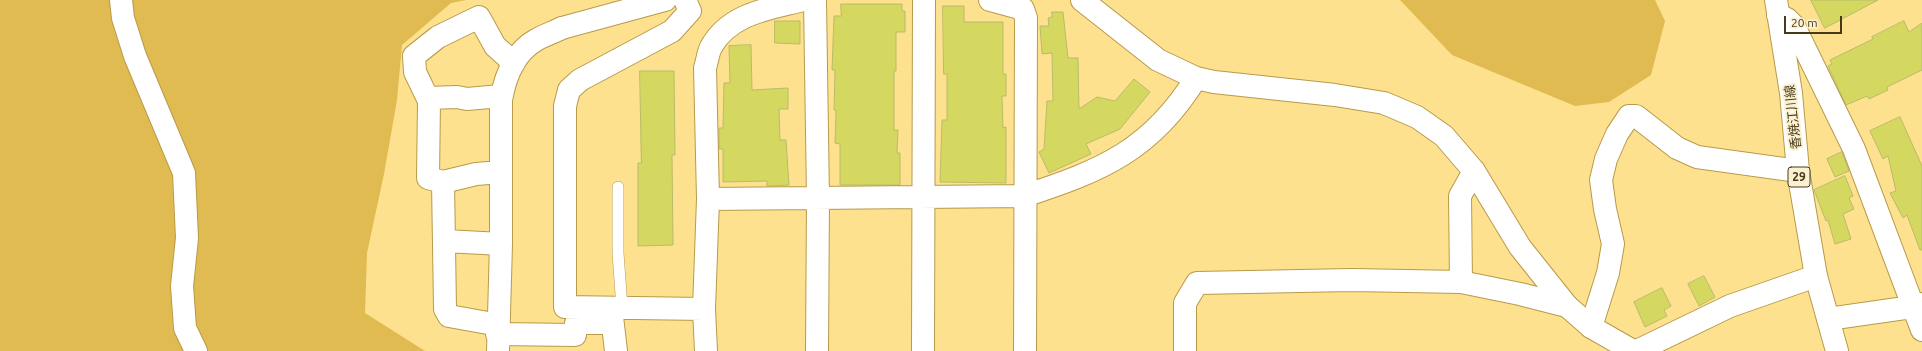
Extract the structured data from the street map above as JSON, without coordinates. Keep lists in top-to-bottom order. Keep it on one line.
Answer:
{"streets":{"street":["香焼江川線","29"]},"scale_bar":"20 m"}
